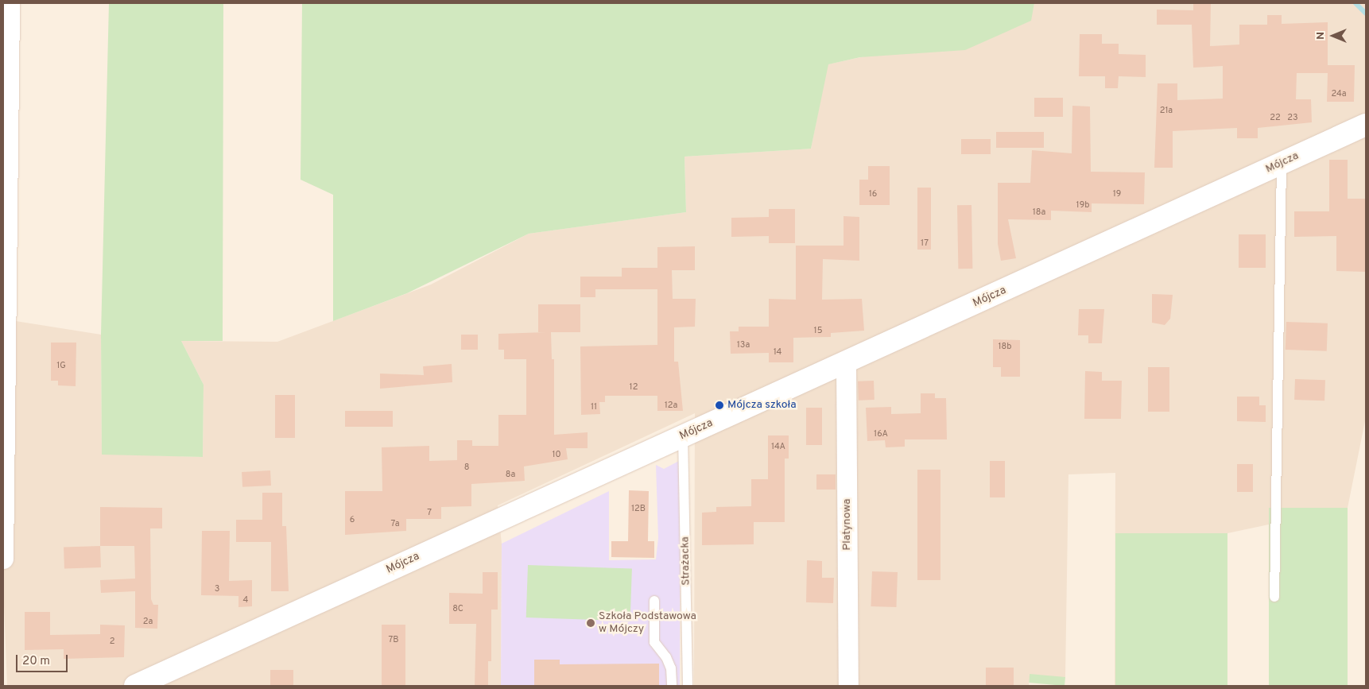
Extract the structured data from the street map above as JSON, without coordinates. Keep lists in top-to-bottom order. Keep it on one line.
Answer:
{"streets":{"street":["Mójcza","Platynowa"],"lane":["Strażacka"]},"crossings":[["Mójcza","Platynowa"],["Mójcza","Strażacka"]],"places":["Mójcza szkoła","Szkoła Podstawowa w Mójczy"],"house_numbers":["24a","21a","22","23","16","19","19b","18a","17","15","13a","18b","14","1G","12","12a","11","16A","14A","10","8","8a","12B","7","6","7a","3","4","8C","2a","7B","2"],"scale_bar":"20 m","north":"left"}
